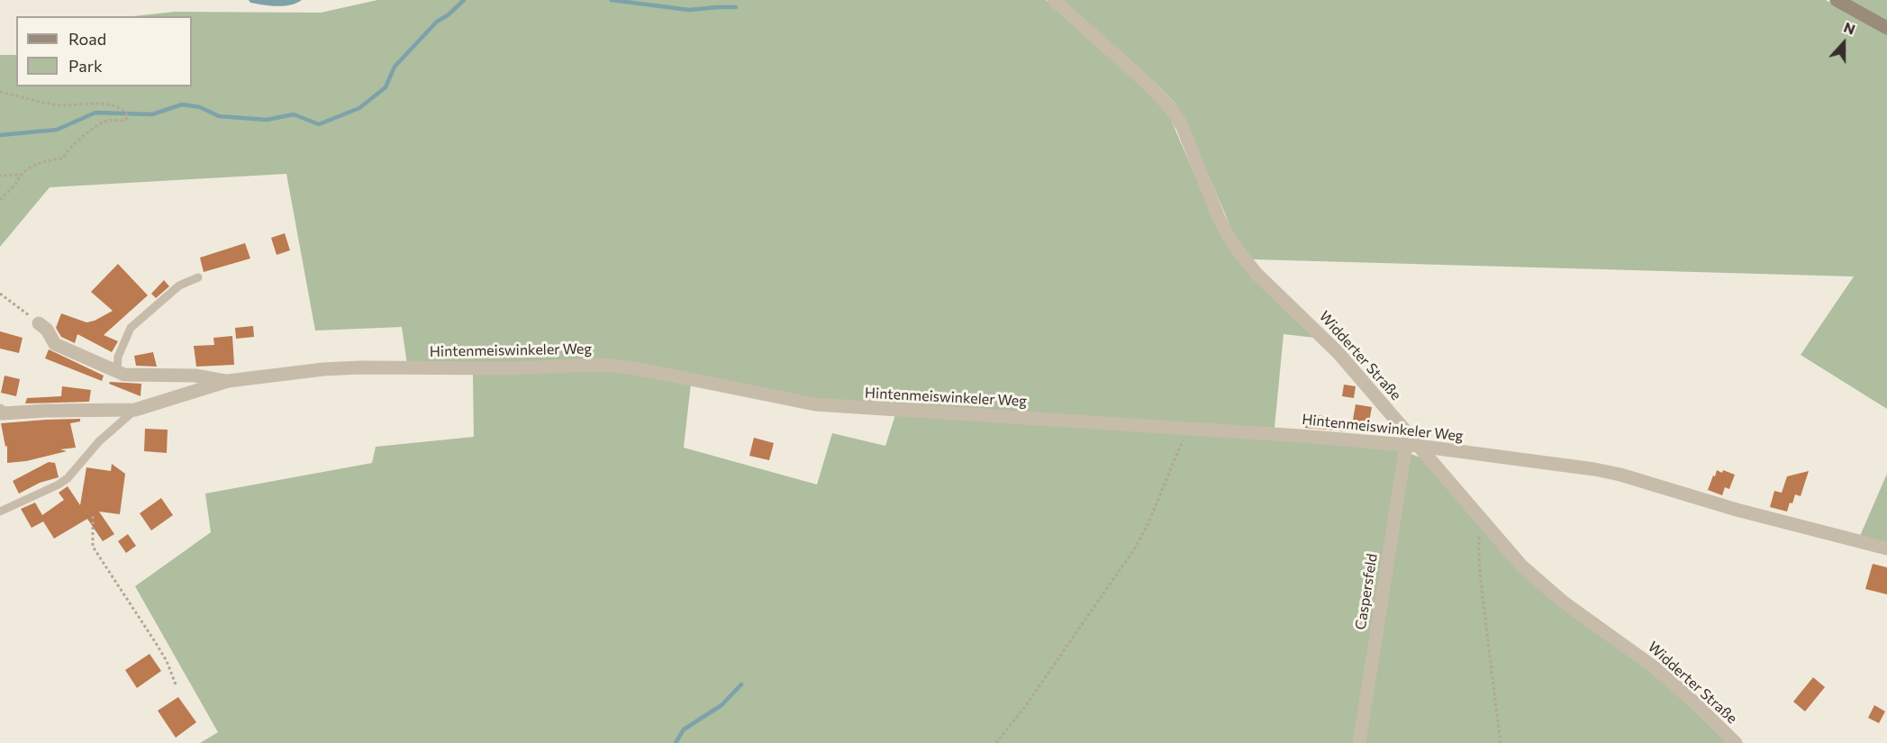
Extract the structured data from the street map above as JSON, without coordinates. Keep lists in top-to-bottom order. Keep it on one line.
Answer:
{"streets":{"street":["Hintenmeiswinkeler Weg","Widderter Straße","Caspersfeld"]},"crossings":[["Hintenmeiswinkeler Weg","Widderter Straße"],["Hintenmeiswinkeler Weg","Caspersfeld"],["Widderter Straße","Caspersfeld"]],"legend":["Road","Park"],"north":"top"}
